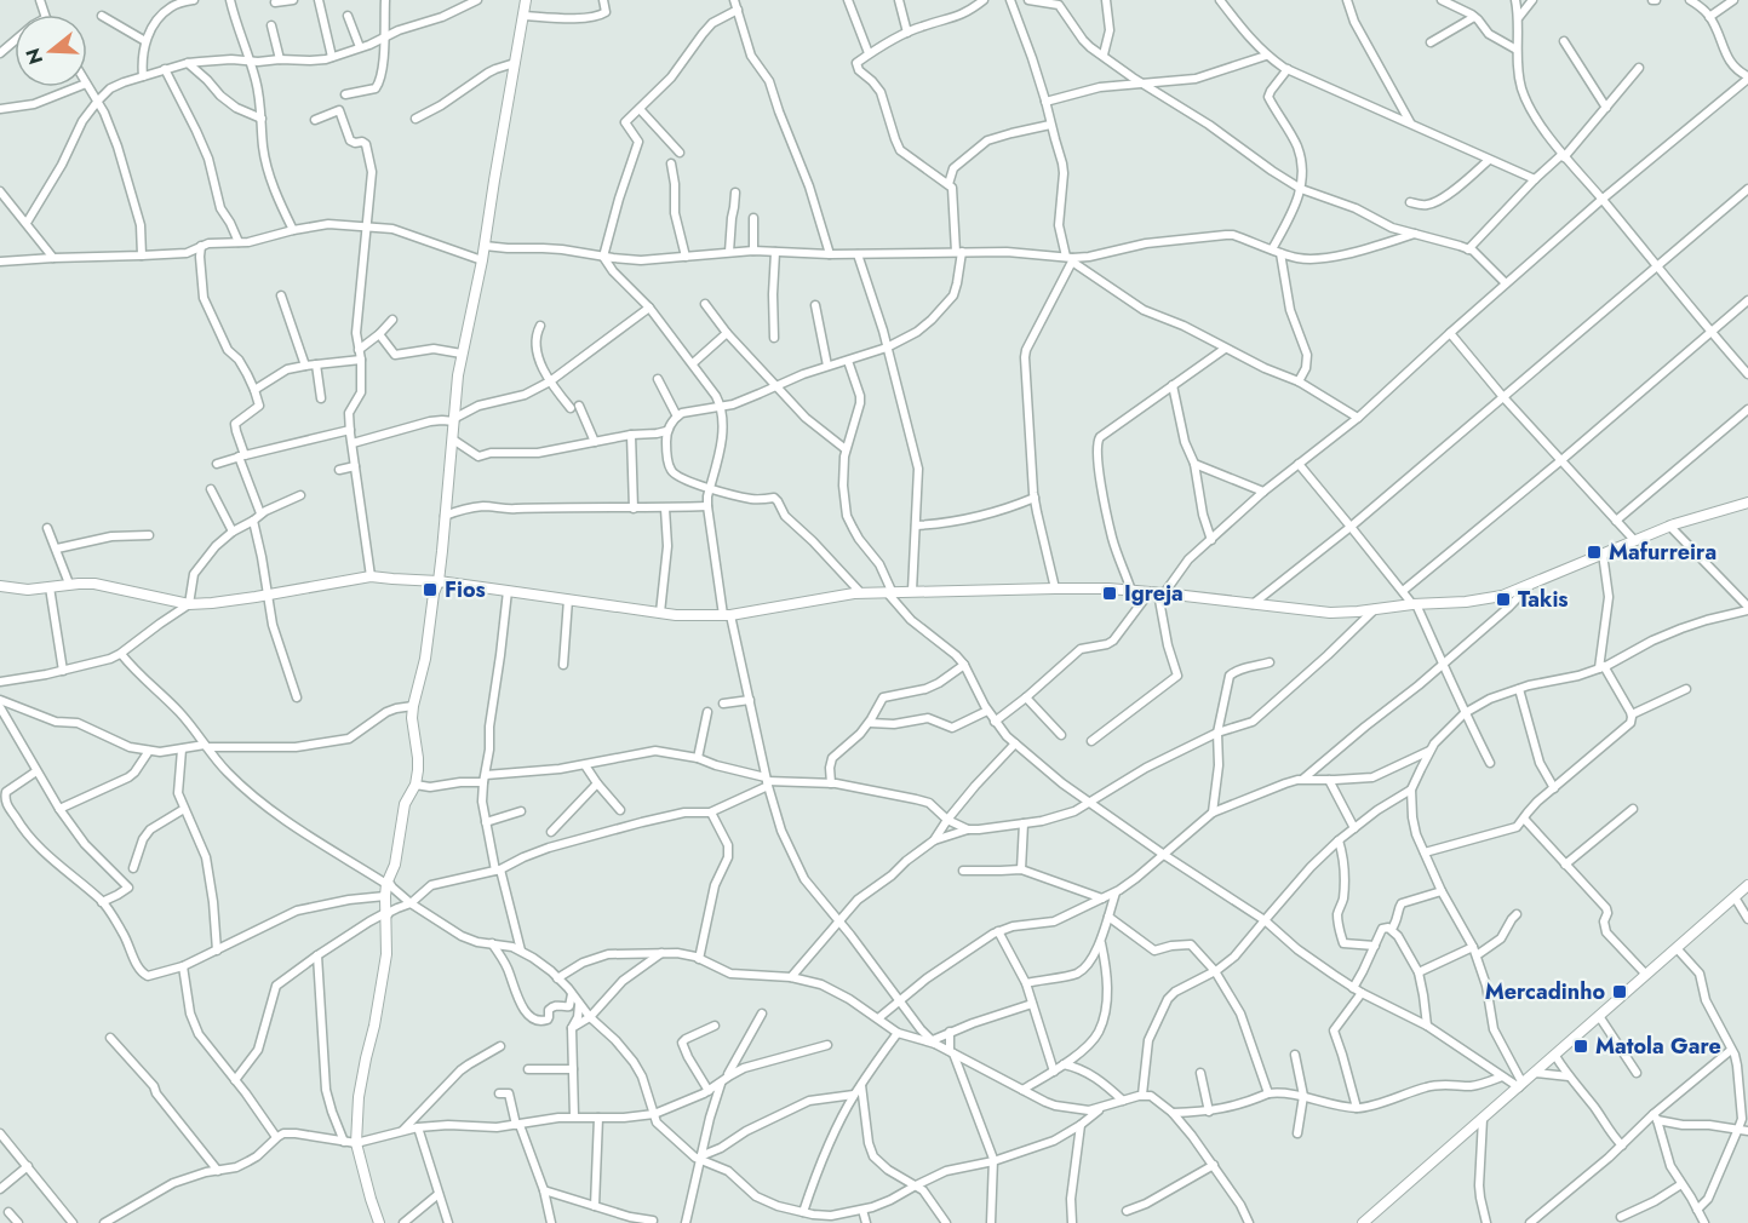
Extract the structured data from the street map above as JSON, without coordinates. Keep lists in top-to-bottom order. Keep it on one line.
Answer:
{"places":{"transit":["Mafurreira","Fios","Igreja","Takis","Mercadinho","Matola Gare"]},"north":"left"}
